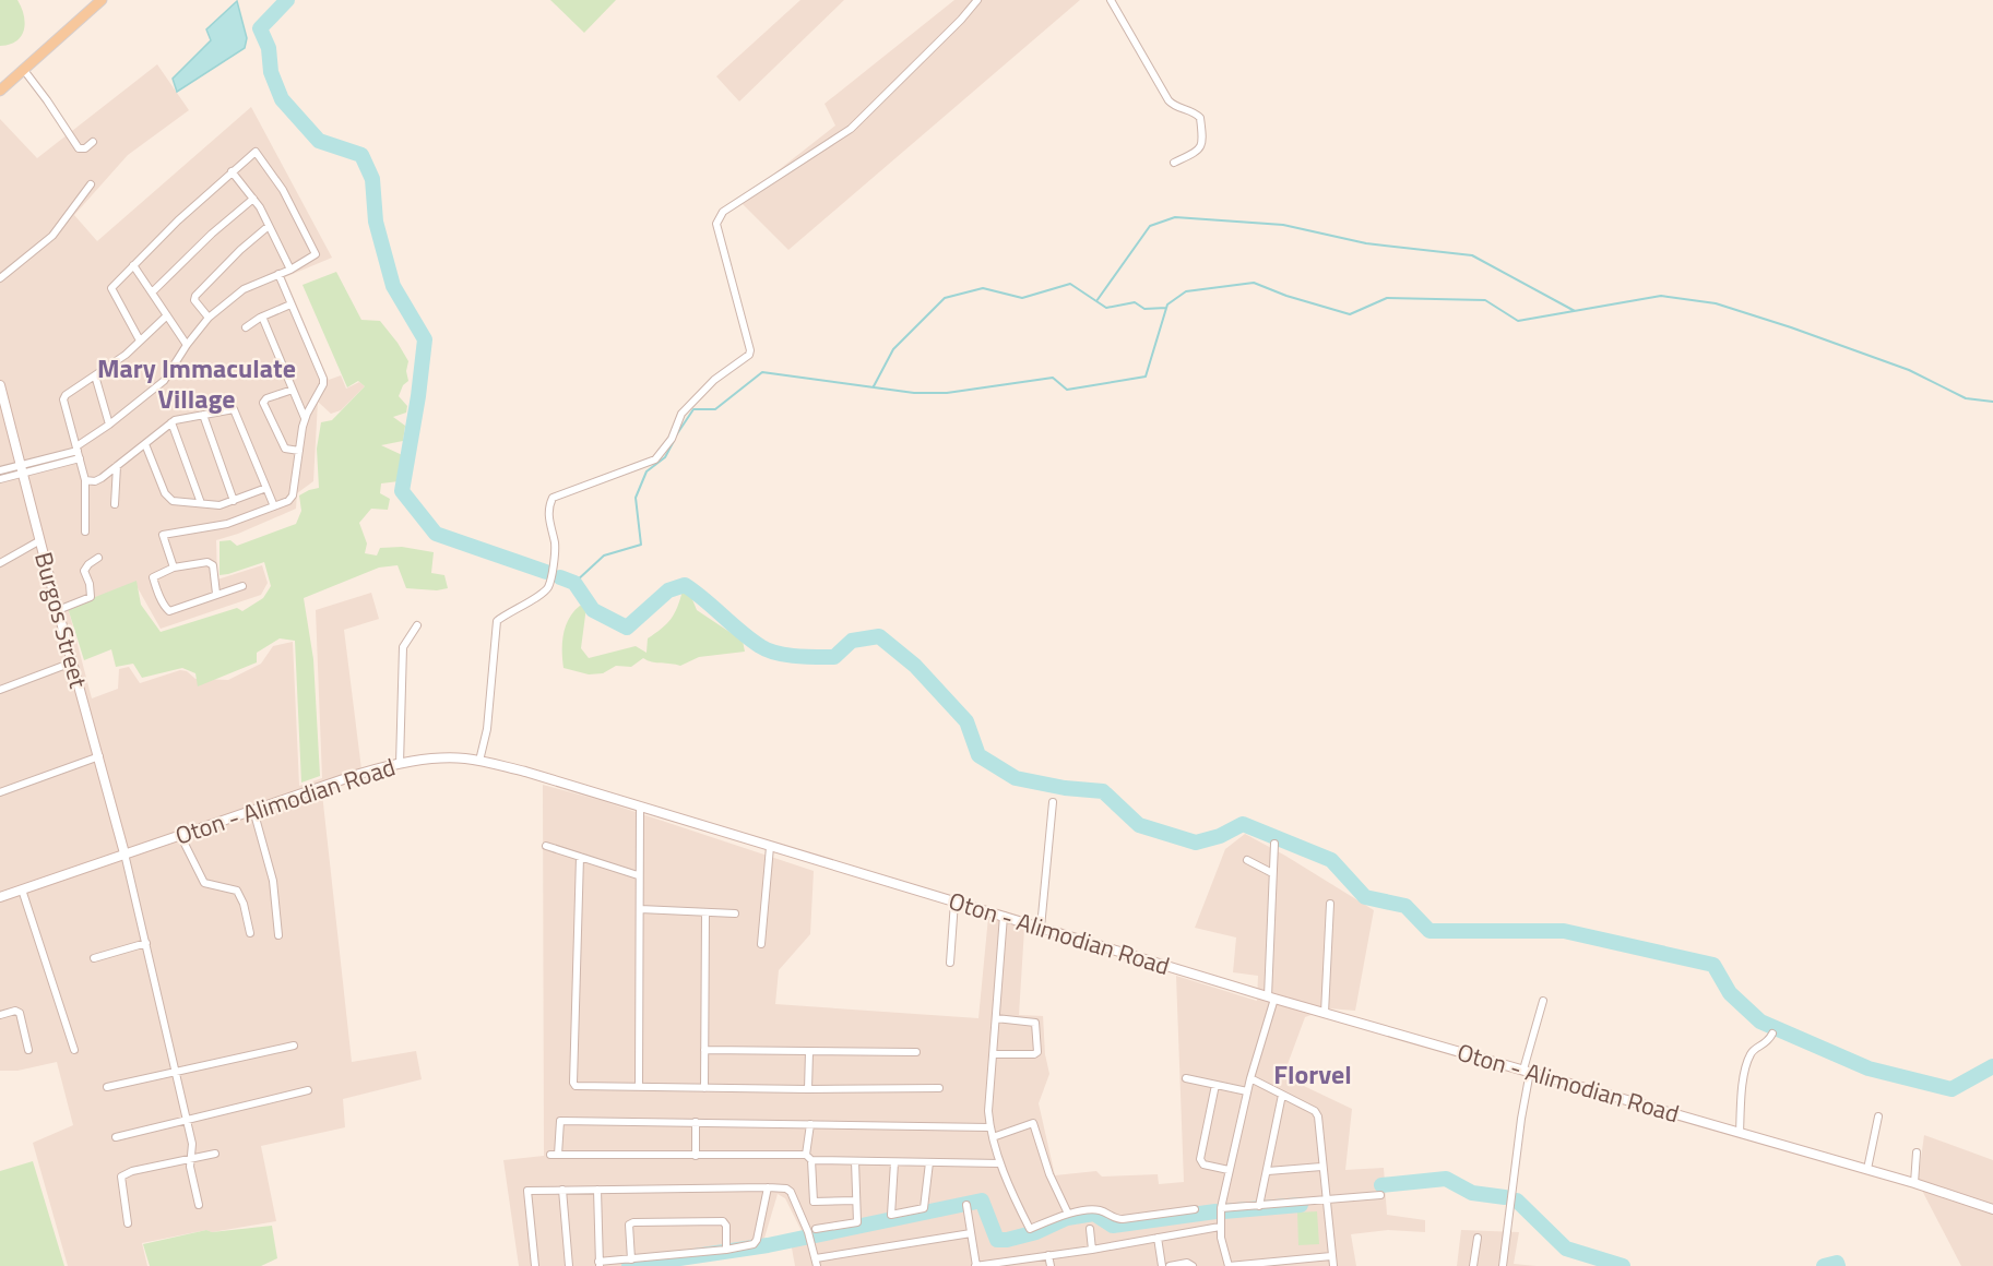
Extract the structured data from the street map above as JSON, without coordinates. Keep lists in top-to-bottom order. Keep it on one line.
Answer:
{"streets":{"main road":["Burgos Street","Oton - Alimodian Road"]},"crossings":[["Burgos Street","Oton - Alimodian Road"]],"districts":["Mary Immaculate Village","Florvel"]}
